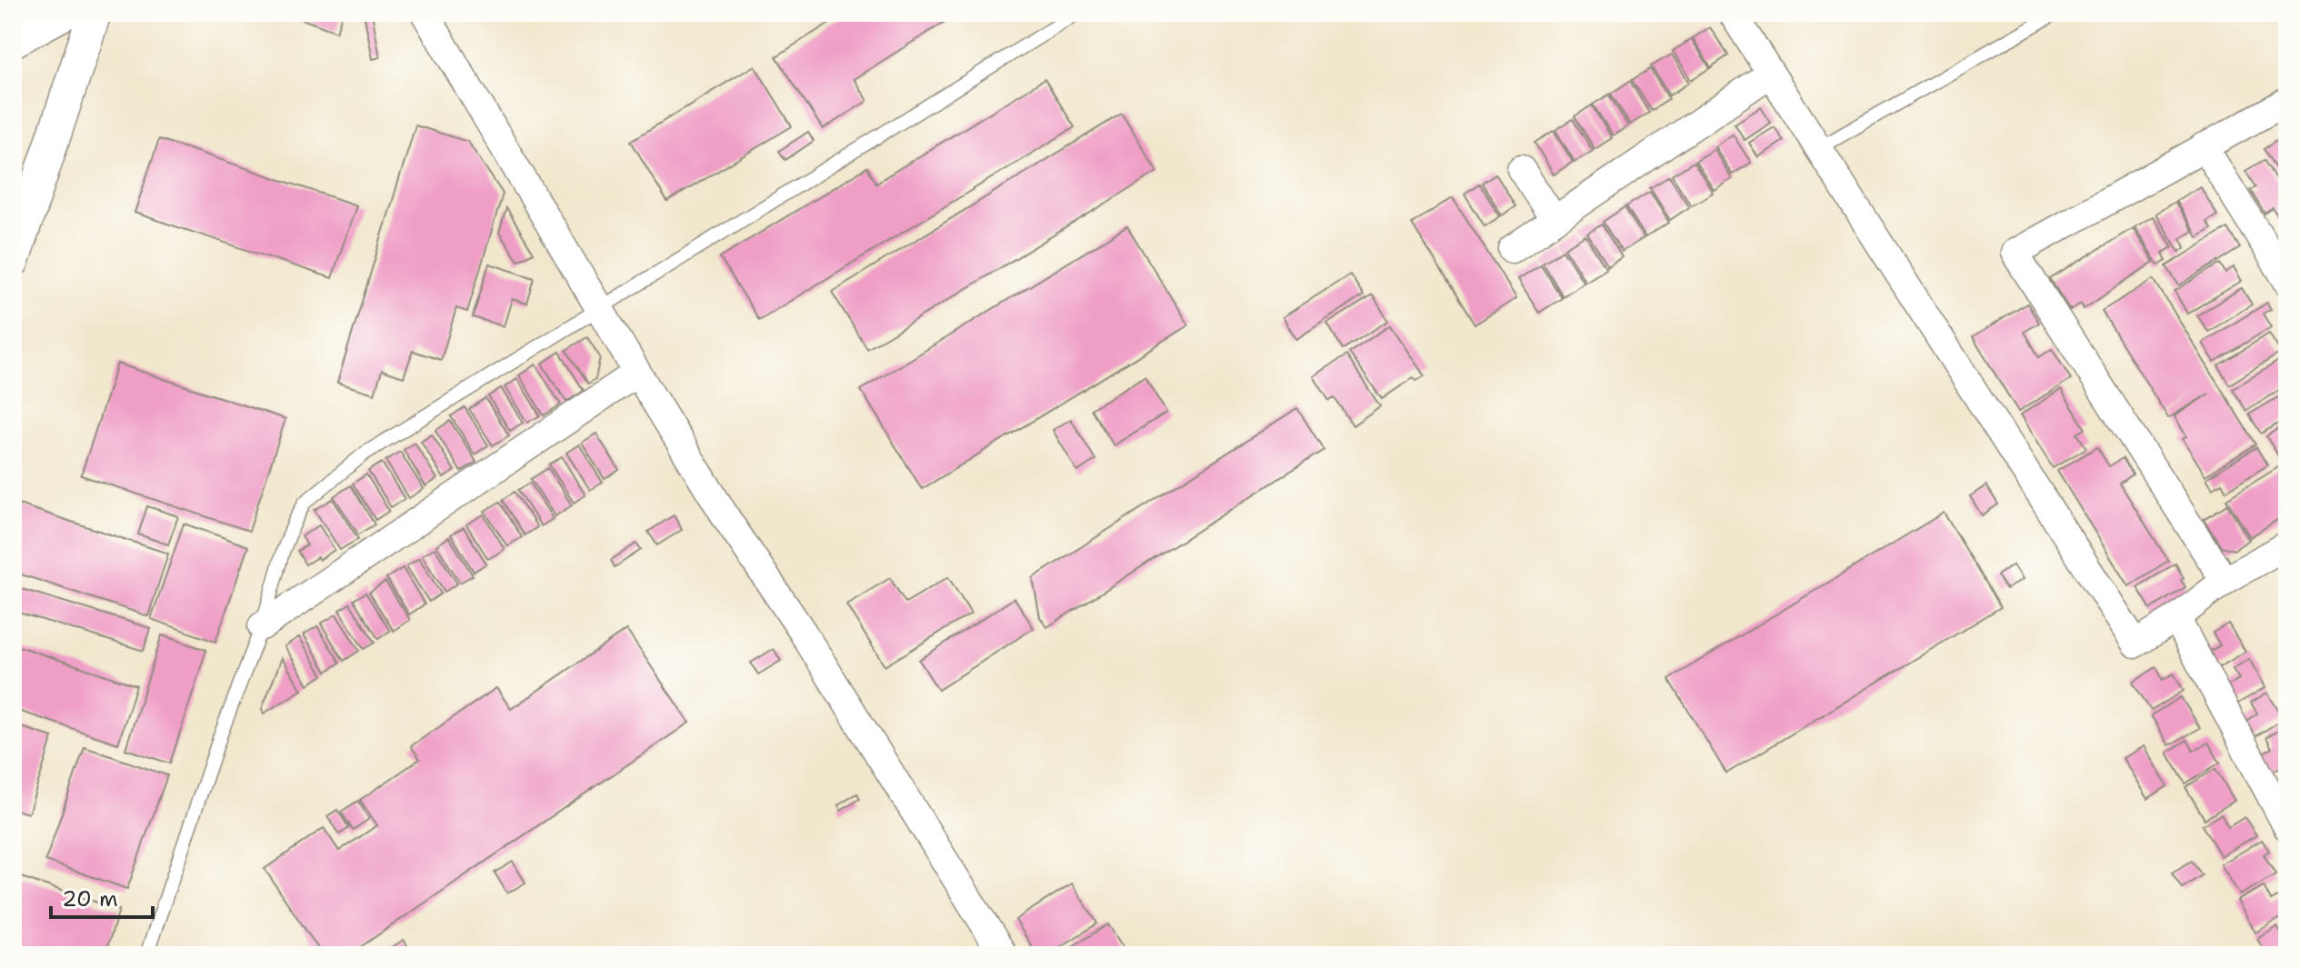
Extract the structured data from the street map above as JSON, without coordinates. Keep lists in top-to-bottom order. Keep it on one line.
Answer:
{"scale_bar":"20 m"}
